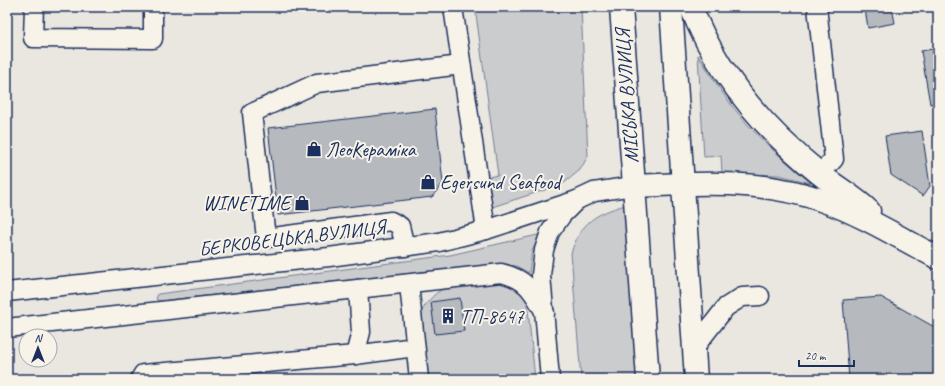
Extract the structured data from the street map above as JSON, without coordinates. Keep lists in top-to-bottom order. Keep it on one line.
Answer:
{"streets":{"main road":["МІСЬКА ВУЛИЦЯ"],"street":["БЕРКОВЕЦЬКА ВУЛИЦЯ"]},"crossings":[["МІСЬКА ВУЛИЦЯ","БЕРКОВЕЦЬКА ВУЛИЦЯ"]],"places":{"shop":["ЛеоКераміка","Egersund Seafood","WINETIME"],"building":["ТП-8647"]},"scale_bar":"20 m","north":"top"}
